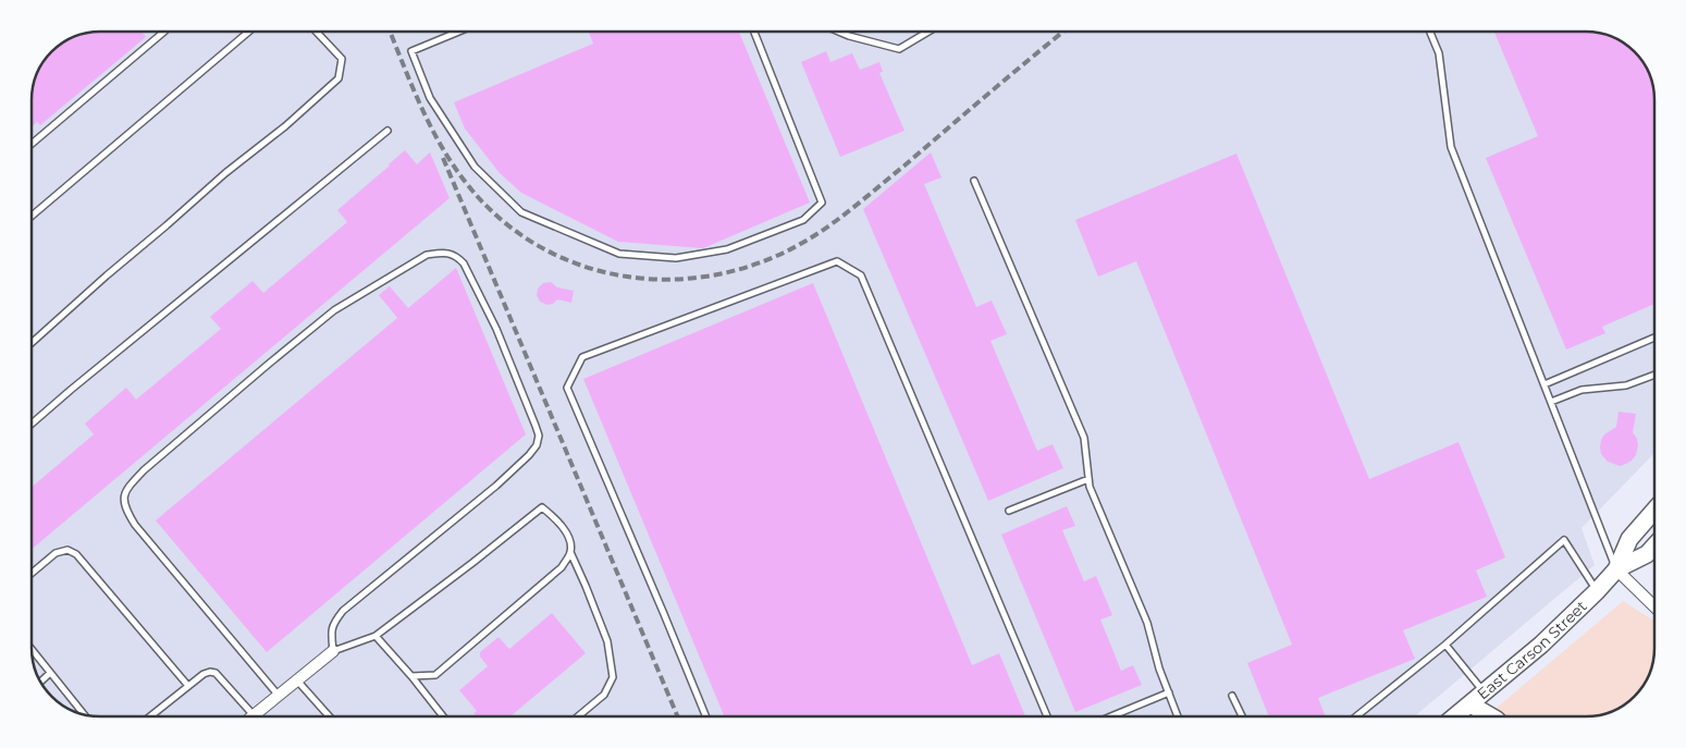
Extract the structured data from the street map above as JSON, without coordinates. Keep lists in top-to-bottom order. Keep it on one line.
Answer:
{"streets":{"main road":["East Carson Street"]}}
